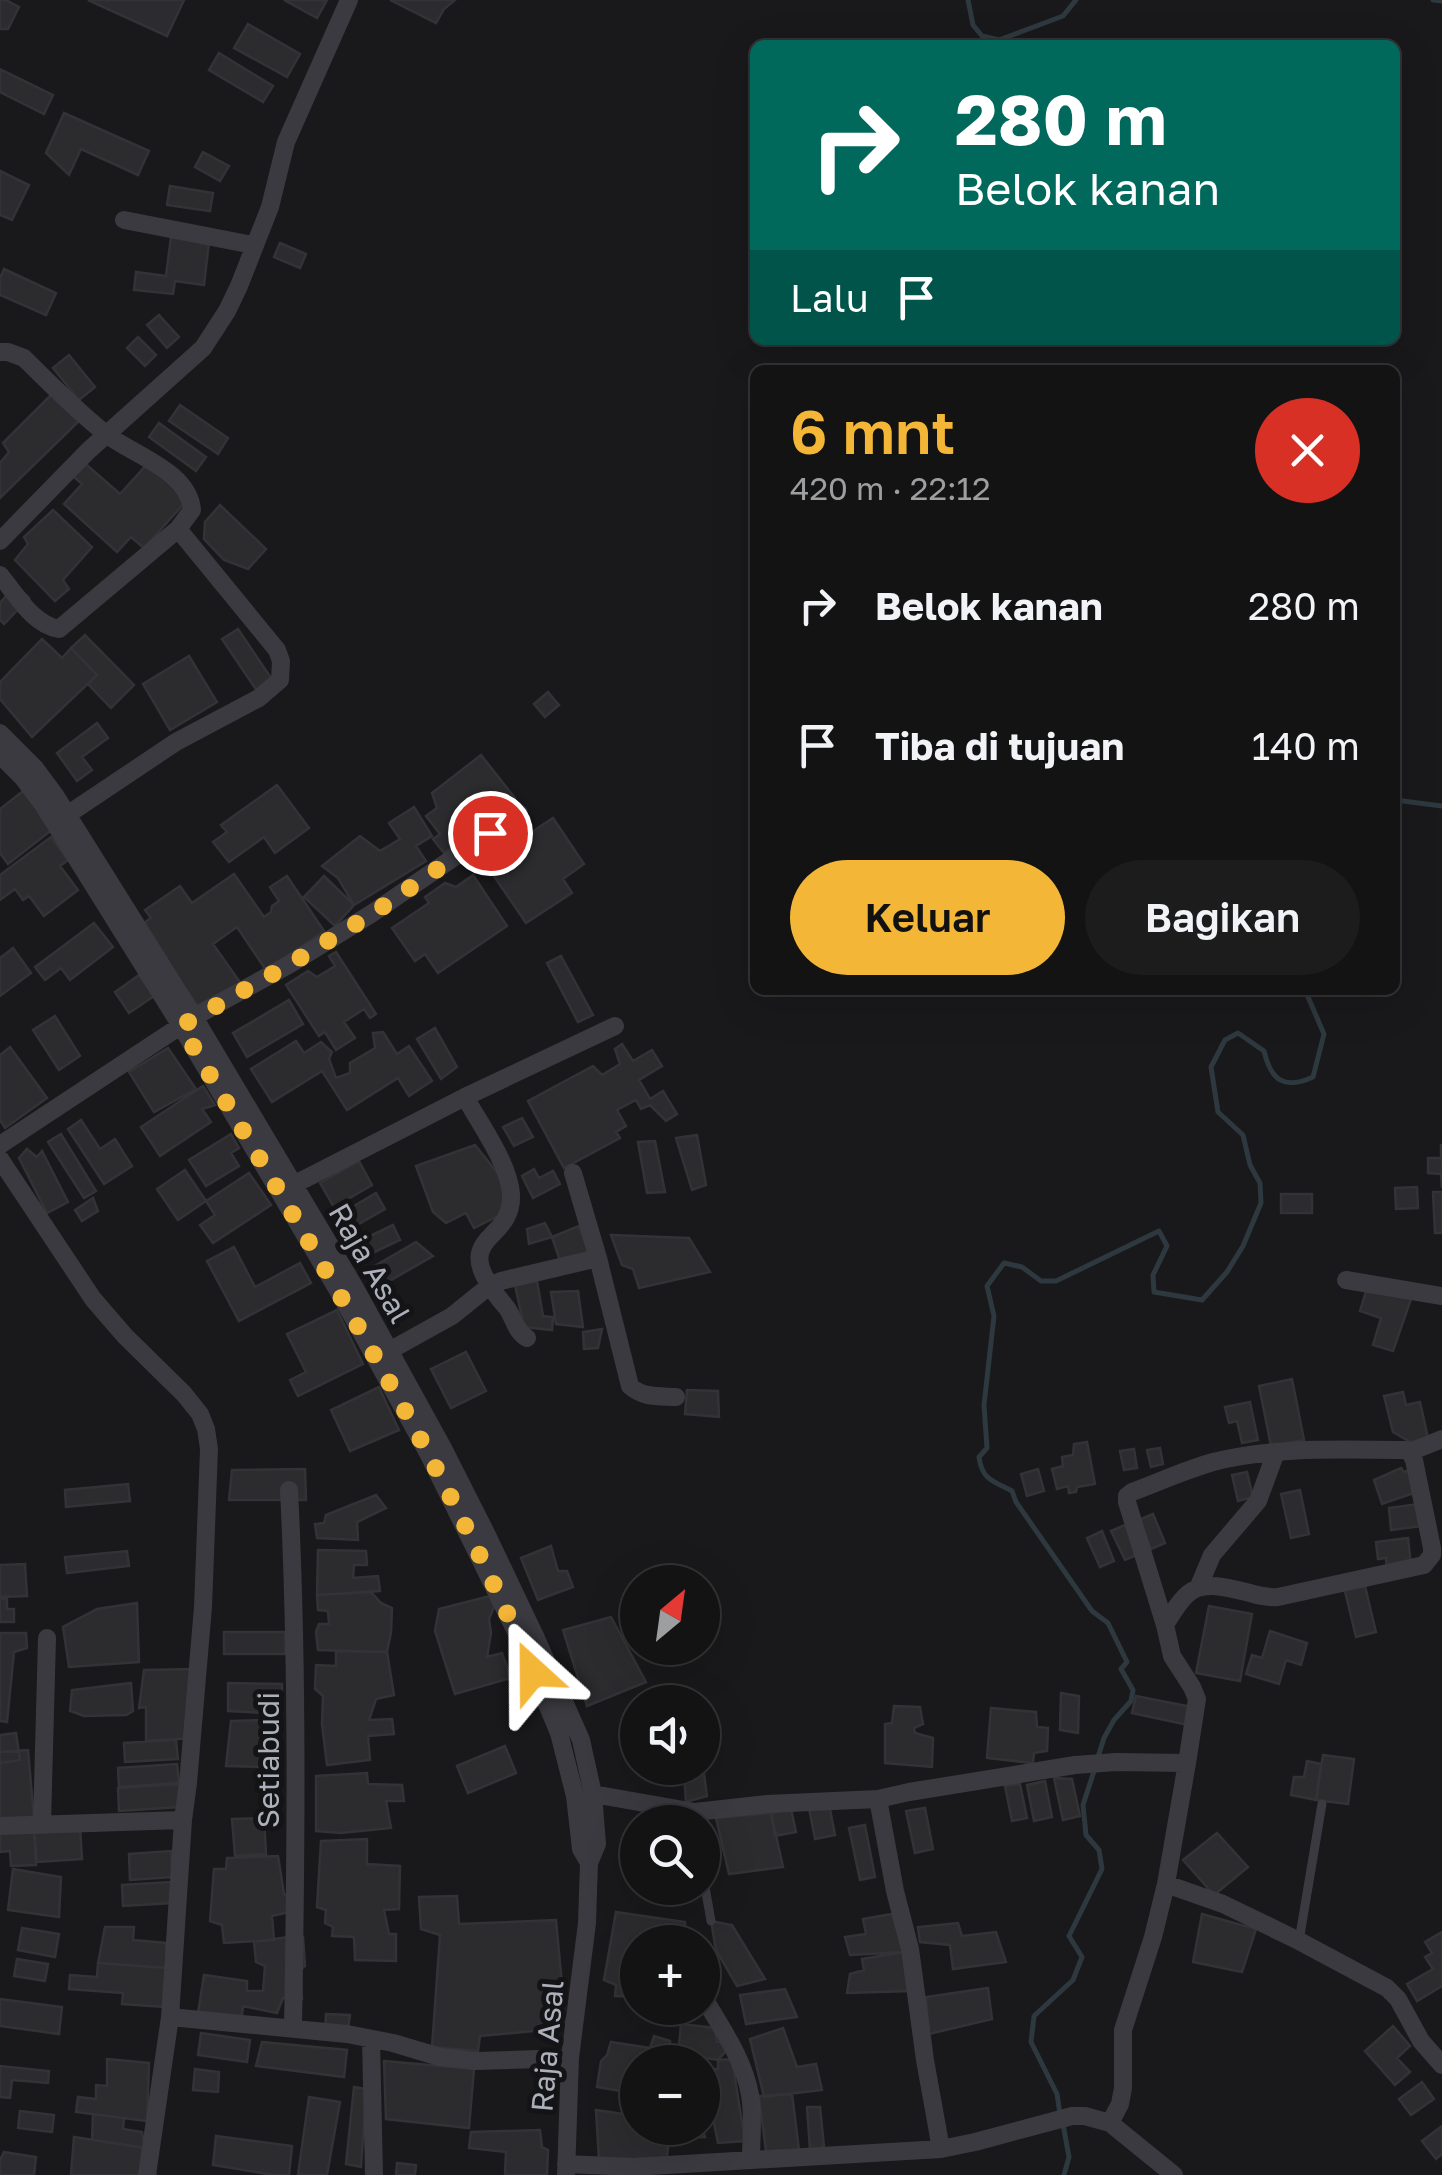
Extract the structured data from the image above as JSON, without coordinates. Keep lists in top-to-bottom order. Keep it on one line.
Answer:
{"streets":{"street":["Raja Asal","Setiabudi"]},"north":"top right","page":{"turn":["280 m","Belok kanan"],"then":"Lalu","heading":["6 mnt","420 m · 22:12"],"list":[{"name":"Belok kanan","value":"280 m"},{"name":"Tiba di tujuan","value":"140 m"}],"buttons":["Keluar","Bagikan"],"map_buttons":["+","−"]}}
